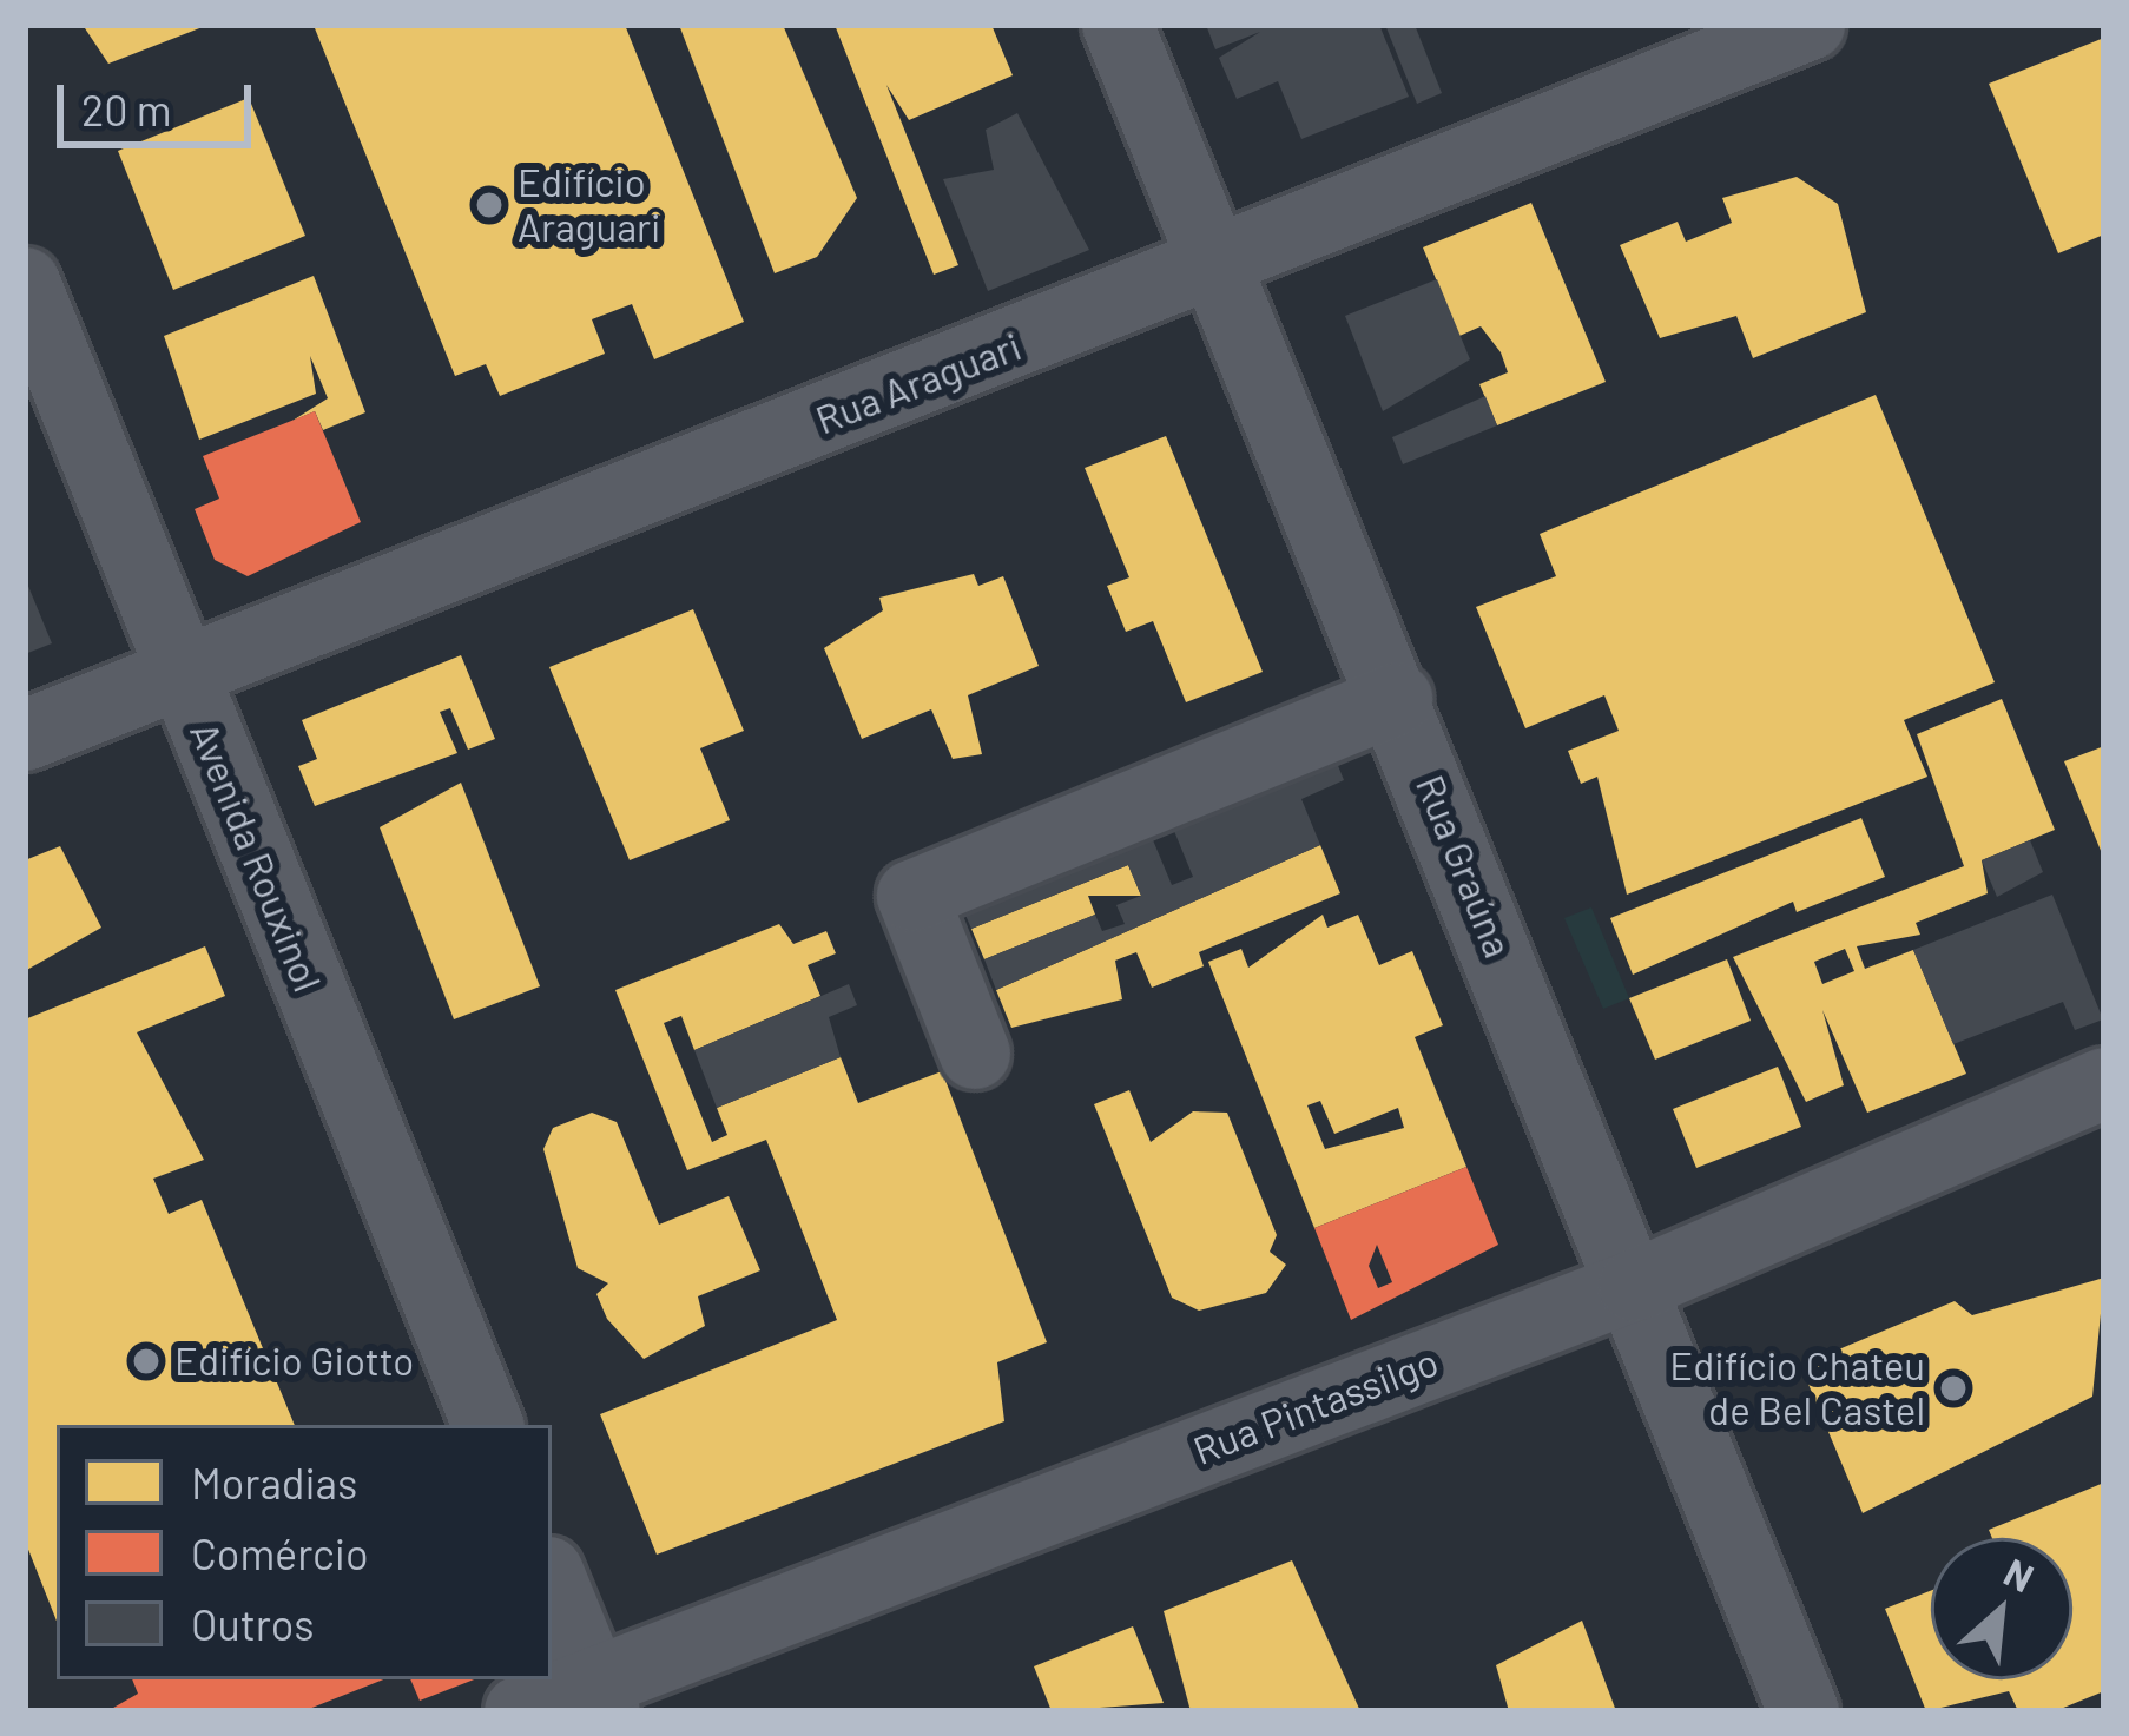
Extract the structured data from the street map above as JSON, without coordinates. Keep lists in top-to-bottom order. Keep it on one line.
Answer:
{"streets":{"street":["Rua Araguari","Avenida Rouxinol","Rua Graúna","Rua Pintassilgo"]},"crossings":[["Rua Araguari","Avenida Rouxinol"],["Rua Araguari","Rua Graúna"],["Rua Graúna","Rua Pintassilgo"]],"places":["Edifício Araguari","Edifício Giotto","Edifício Chateu de Bel Castel"],"legend":["Moradias","Comércio","Outros"],"scale_bar":"20 m","north":"top right"}
